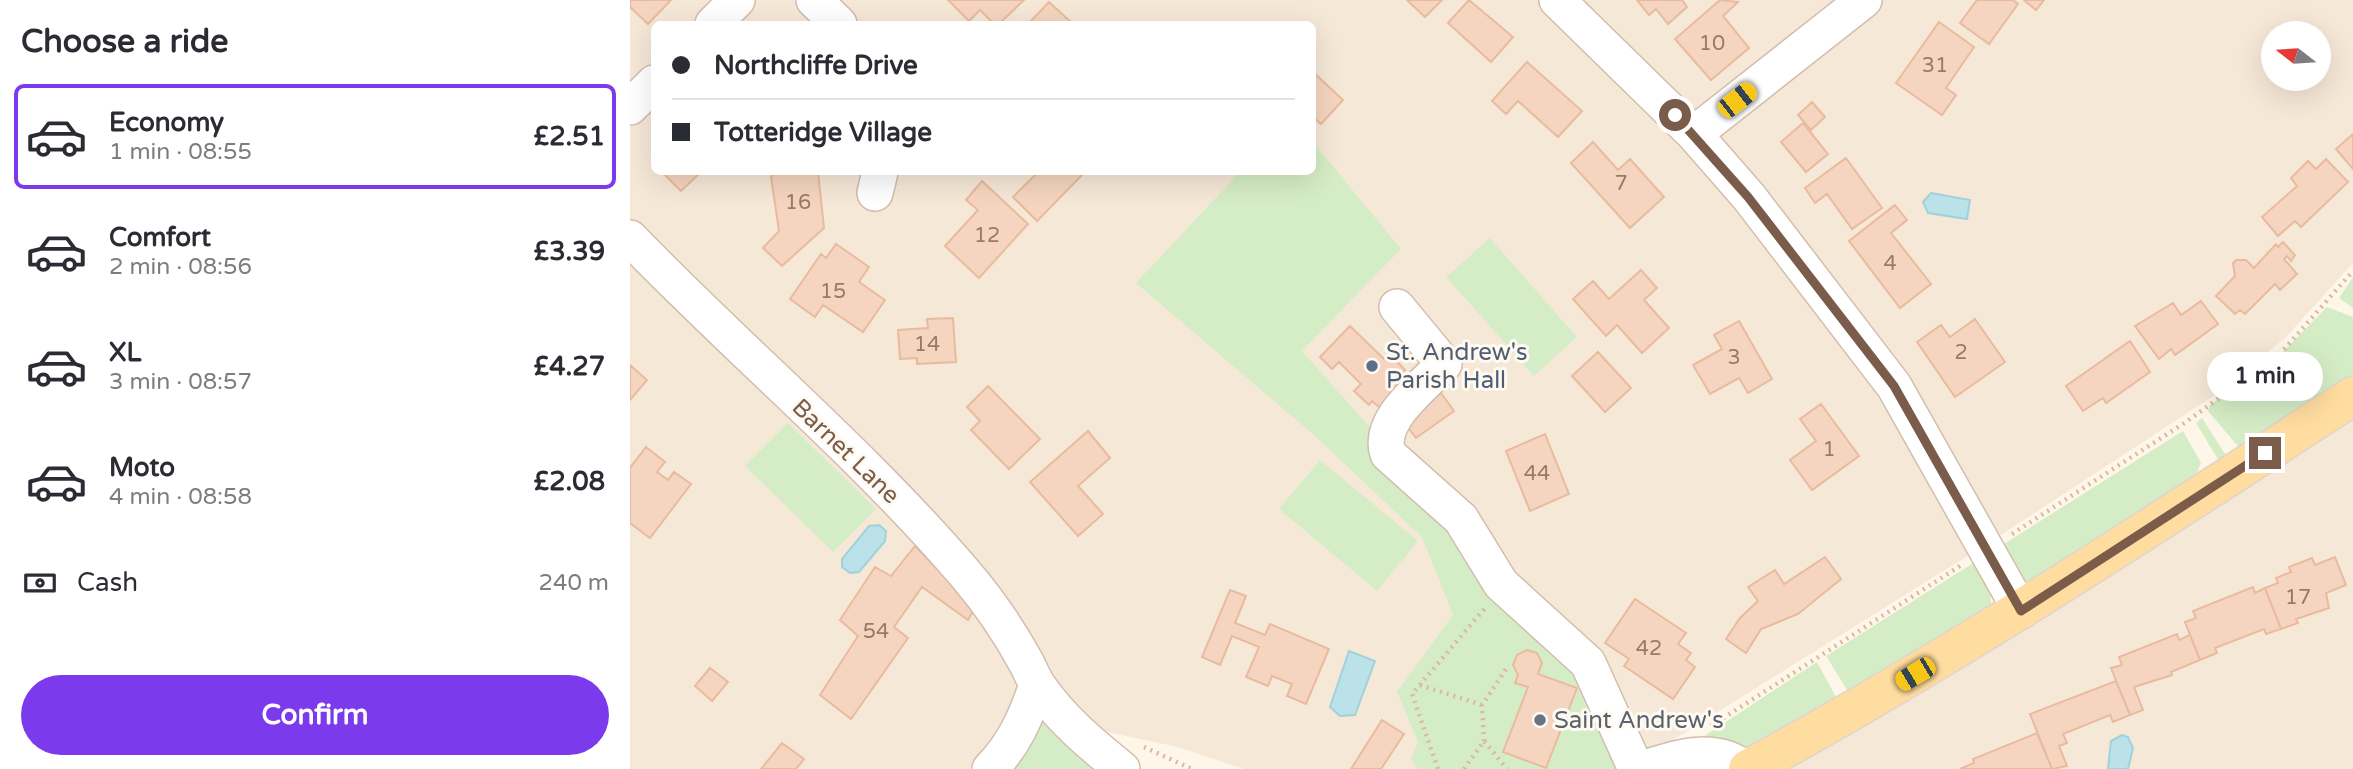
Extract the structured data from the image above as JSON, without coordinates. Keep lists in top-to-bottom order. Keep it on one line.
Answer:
{"streets":{"street":["Barnet Lane"]},"places":["St. Andrew's Parish Hall","Saint Andrew's"],"house_numbers":["10","31","7","16","12","4","15","14","2","3","1","44","17","54","42"],"north":"left","page":{"heading":"Choose a ride","banner":["Northcliffe Drive","Totteridge Village"],"list":[{"name":"Economy","note":"1 min · 08:55","value":"£2.51"},{"name":"Comfort","note":"2 min · 08:56","value":"£3.39"},{"name":"XL","note":"3 min · 08:57","value":"£4.27"},{"name":"Moto","note":"4 min · 08:58","value":"£2.08"}],"bubble":"1 min","pay":["Cash","240 m"],"buttons":"Confirm"}}
